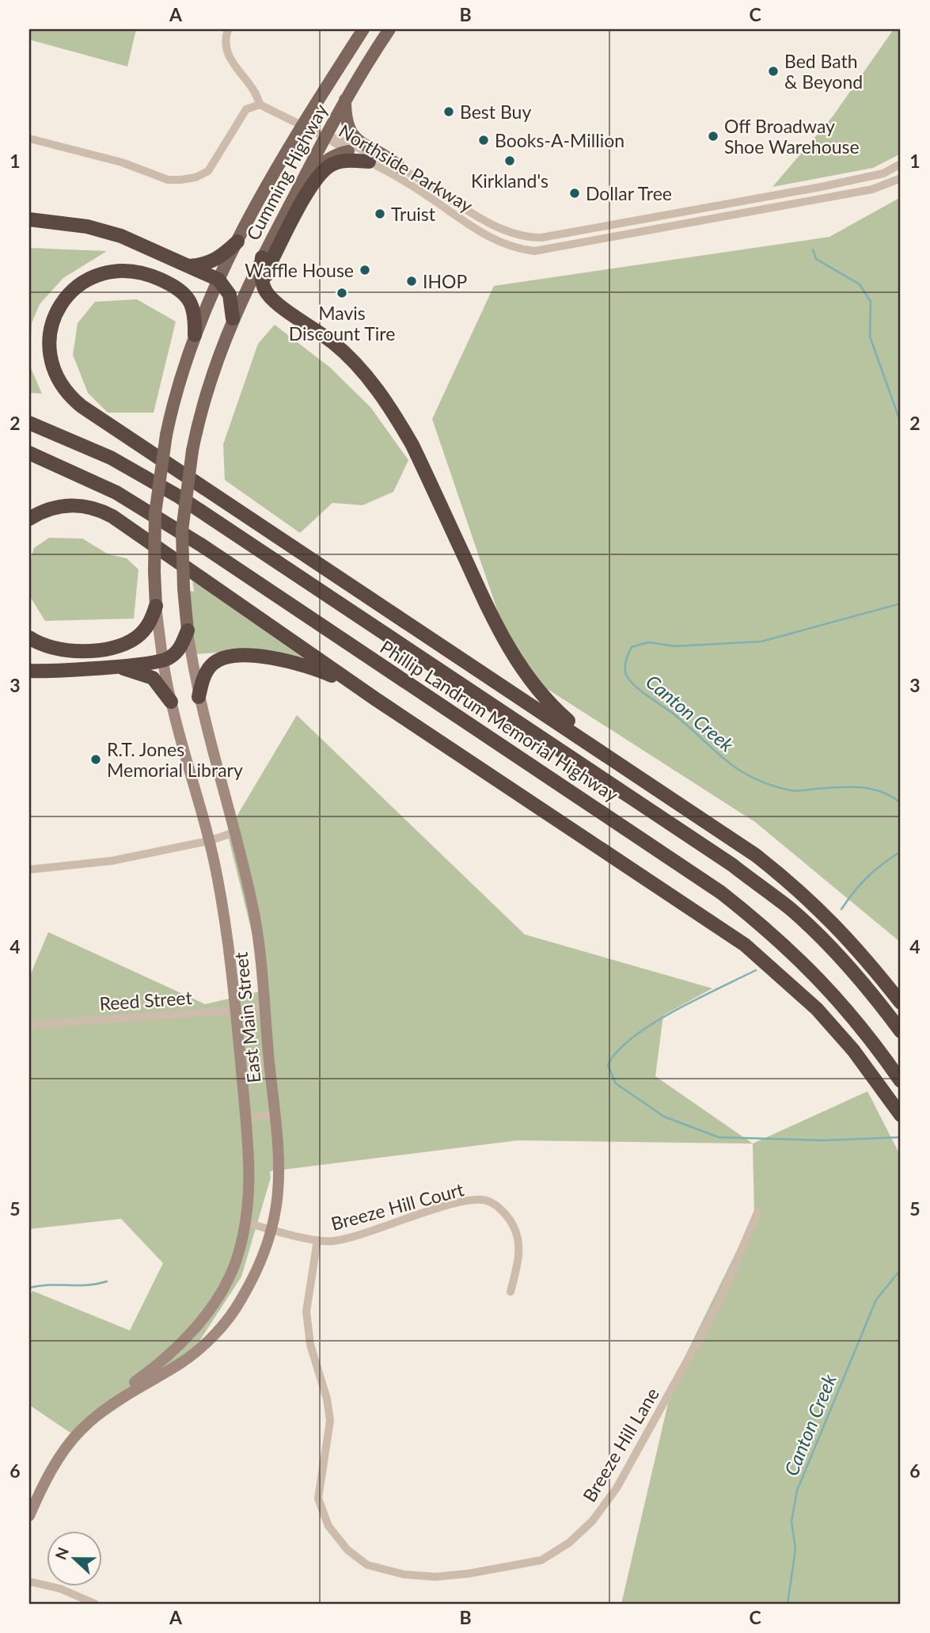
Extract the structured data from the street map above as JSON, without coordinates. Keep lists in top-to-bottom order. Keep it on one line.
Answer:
{"streets":{"highway":["Phillip Landrum Memorial Highway"],"main road":["Cumming Highway","East Main Street"],"street":["Northside Parkway","Reed Street","Breeze Hill Court","Breeze Hill Lane"]},"crossings":[["Northside Parkway","Cumming Highway"],["Cumming Highway","East Main Street"],["Reed Street","East Main Street"],["East Main Street","Breeze Hill Court"],["Breeze Hill Court","Breeze Hill Lane"]],"water":["Canton Creek"],"places":["Bed Bath & Beyond","Best Buy","Off Broadway Shoe Warehouse","Books-A-Million","Kirkland's","Dollar Tree","Truist","Waffle House","IHOP","Mavis Discount Tire","R.T. Jones Memorial Library"],"north":"left","grid":{"columns":["A","B","C"],"rows":["1","2","3","4","5","6"]}}
